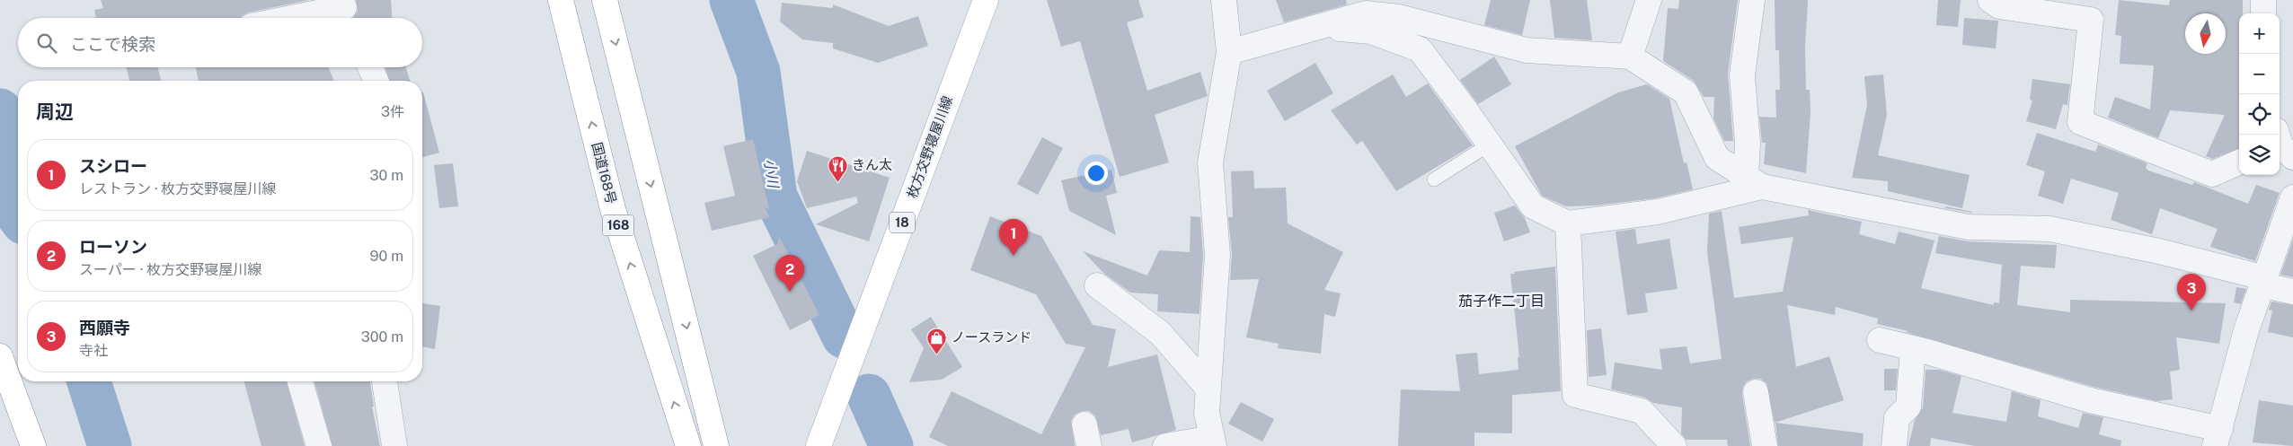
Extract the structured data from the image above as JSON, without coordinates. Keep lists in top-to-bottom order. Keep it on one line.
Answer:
{"streets":{"main road":["枚方交野寝屋川線","国道168号","18","168"]},"districts":["茄子作二丁目"],"water":["小川"],"places":{"restaurant":["きん太"],"shop":["ノースランド"]},"north":"bottom","page":{"map_buttons":["+","−"],"search":"ここで検索","heading":["周辺","3件"],"list":[{"mark":"1","name":"スシロー","note":"レストラン · 枚方交野寝屋川線","value":"30 m"},{"mark":"2","name":"ローソン","note":"スーパー · 枚方交野寝屋川線","value":"90 m"},{"mark":"3","name":"西願寺","note":"寺社","value":"300 m"}],"pins":["1","2","3"]}}
